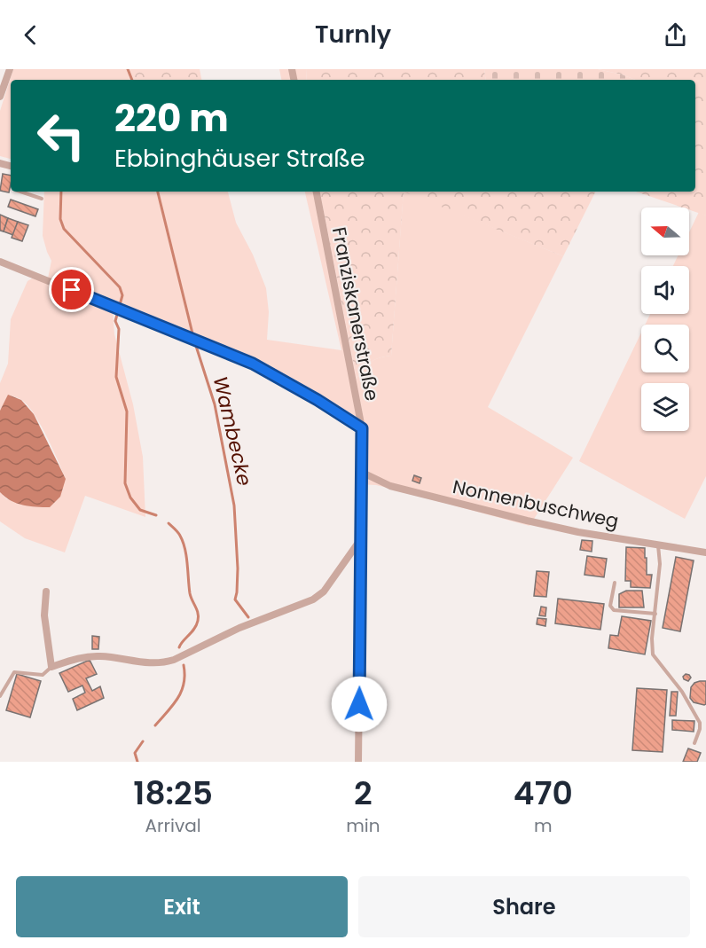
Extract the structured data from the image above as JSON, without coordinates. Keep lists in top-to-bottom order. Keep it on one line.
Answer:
{"streets":{"street":["Franziskanerstraße","Nonnenbuschweg"]},"crossings":[["Franziskanerstraße","Nonnenbuschweg"]],"water":["Wambecke"],"north":"left","page":{"header":"Turnly","turn":["220 m","Ebbinghäuser Straße"],"eta":["18:25","Arrival","2","min","470","m"],"buttons":["Exit","Share"]}}
